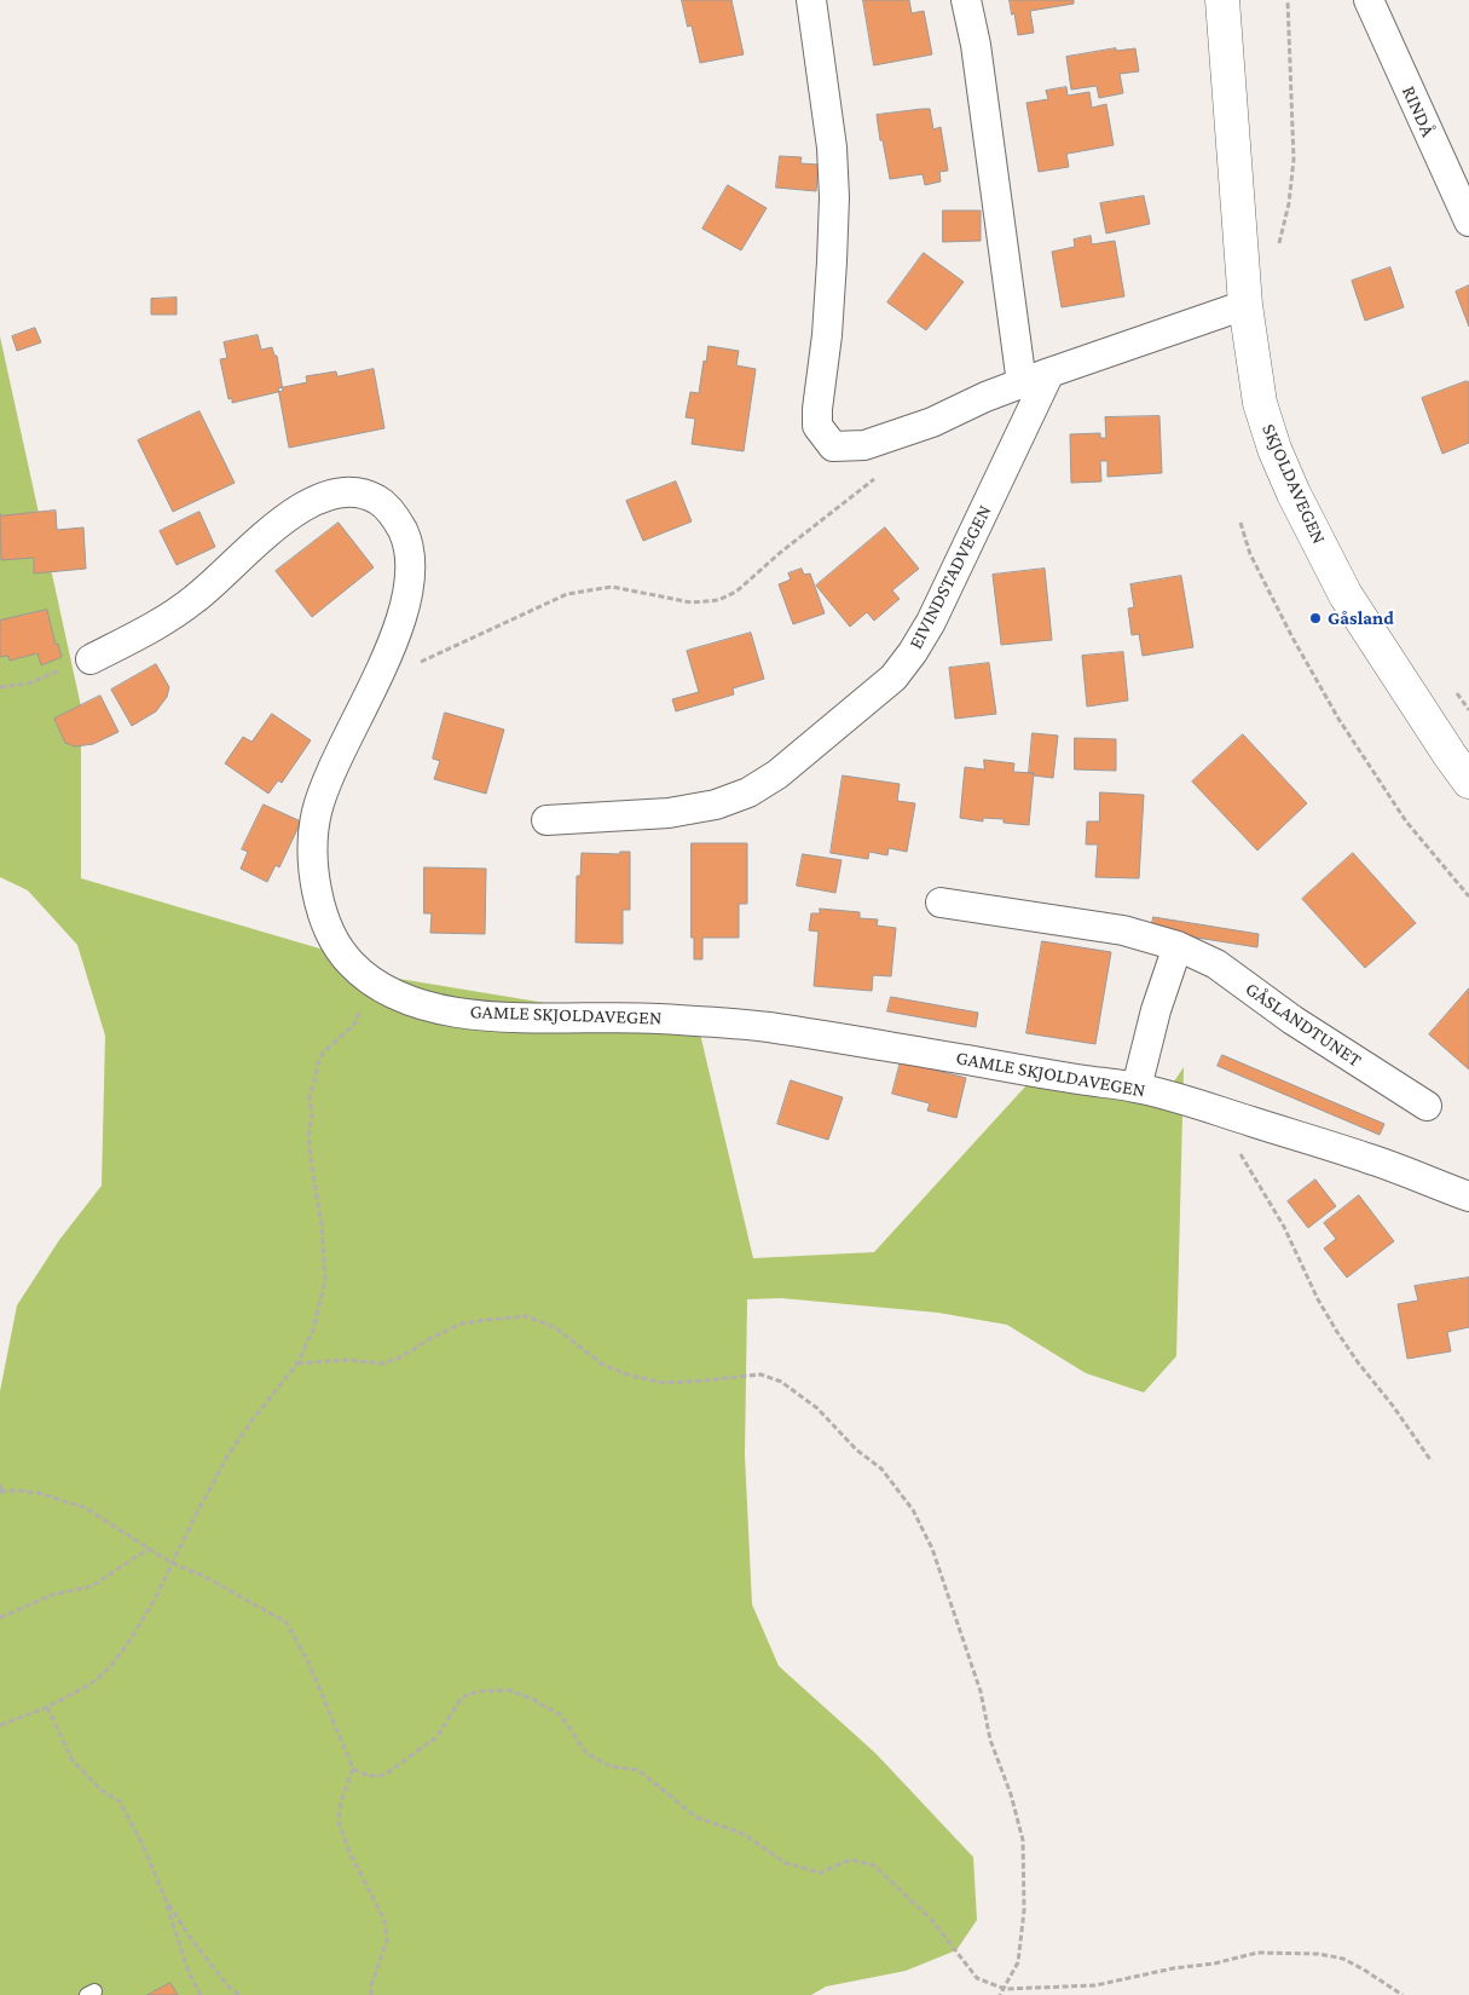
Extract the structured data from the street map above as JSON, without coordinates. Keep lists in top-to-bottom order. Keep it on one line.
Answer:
{"streets":{"main road":["SKJOLDAVEGEN"],"street":["RINDÅ","EIVINDSTADVEGEN","GAMLE SKJOLDAVEGEN","GÅSLANDTUNET"]},"places":["Gåsland"]}
